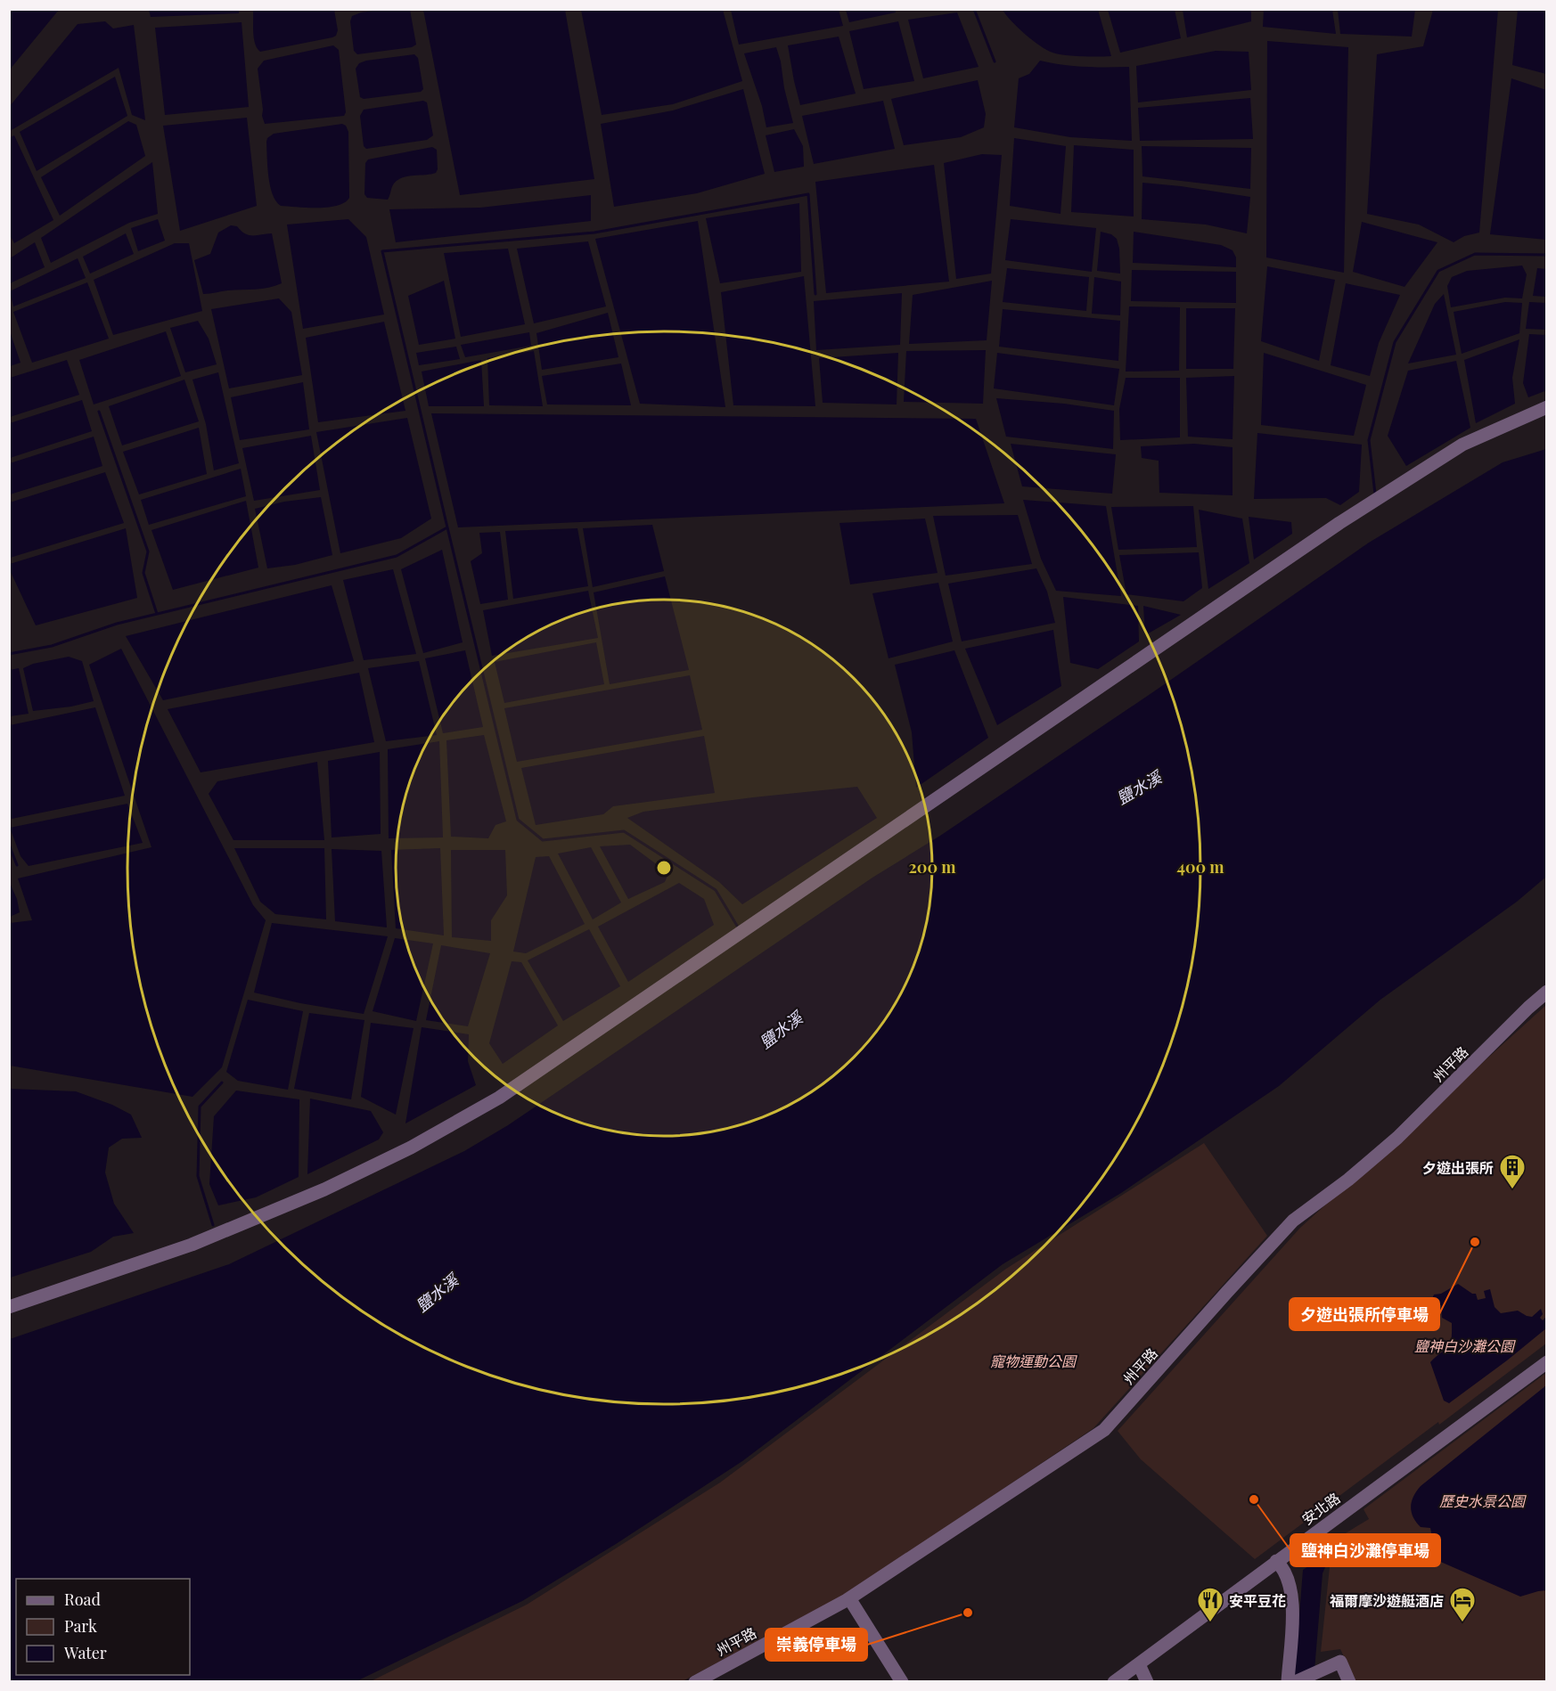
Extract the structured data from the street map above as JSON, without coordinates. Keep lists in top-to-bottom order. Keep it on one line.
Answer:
{"streets":{"street":["州平路","安北路"]},"water":["鹽水溪"],"parks":["鹽神白沙灘公園","寵物運動公園","歷史水景公園"],"places":{"building":["夕遊出張所"],"other":["夕遊出張所停車場","鹽神白沙灘停車場","崇義停車場"],"restaurant":["安平豆花"],"hotel":["福爾摩沙遊艇酒店"]},"legend":["Road","Park","Water"],"rings":["200 m","400 m"]}
